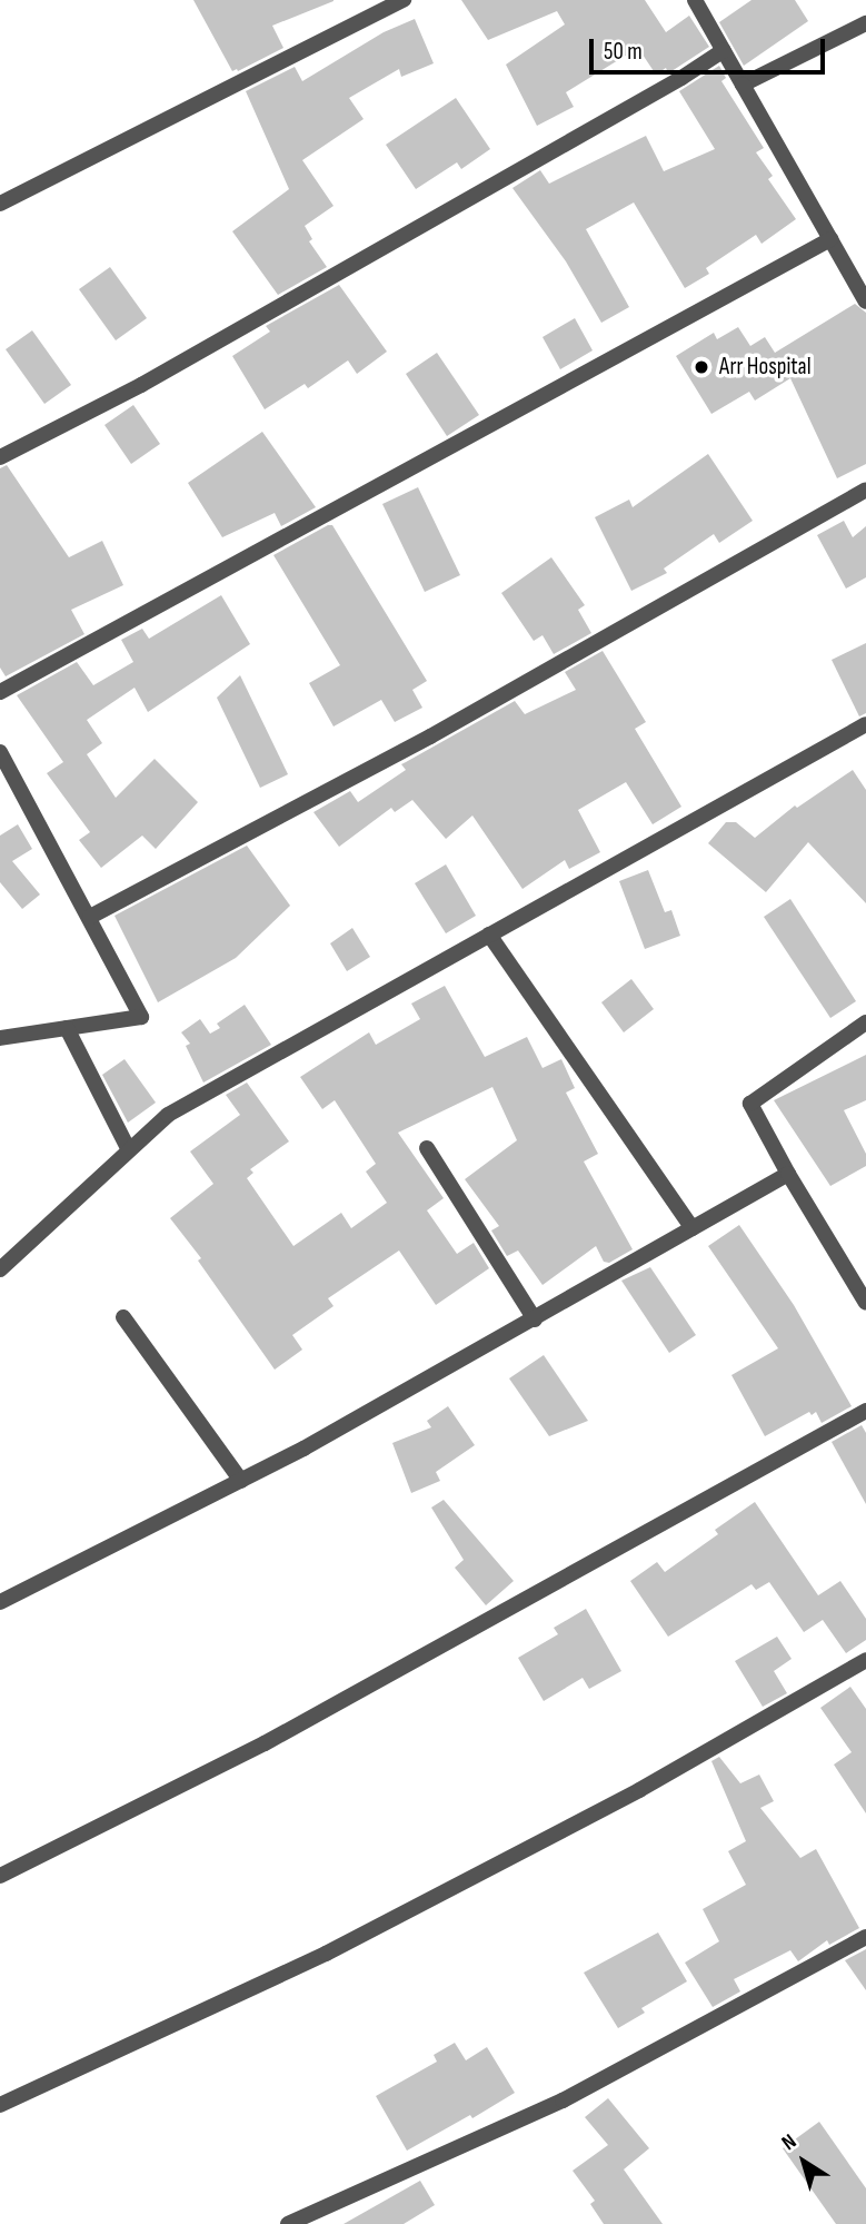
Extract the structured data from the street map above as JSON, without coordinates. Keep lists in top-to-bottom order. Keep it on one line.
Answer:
{"places":["Arr Hospital"],"scale_bar":"50 m","north":"top left"}
